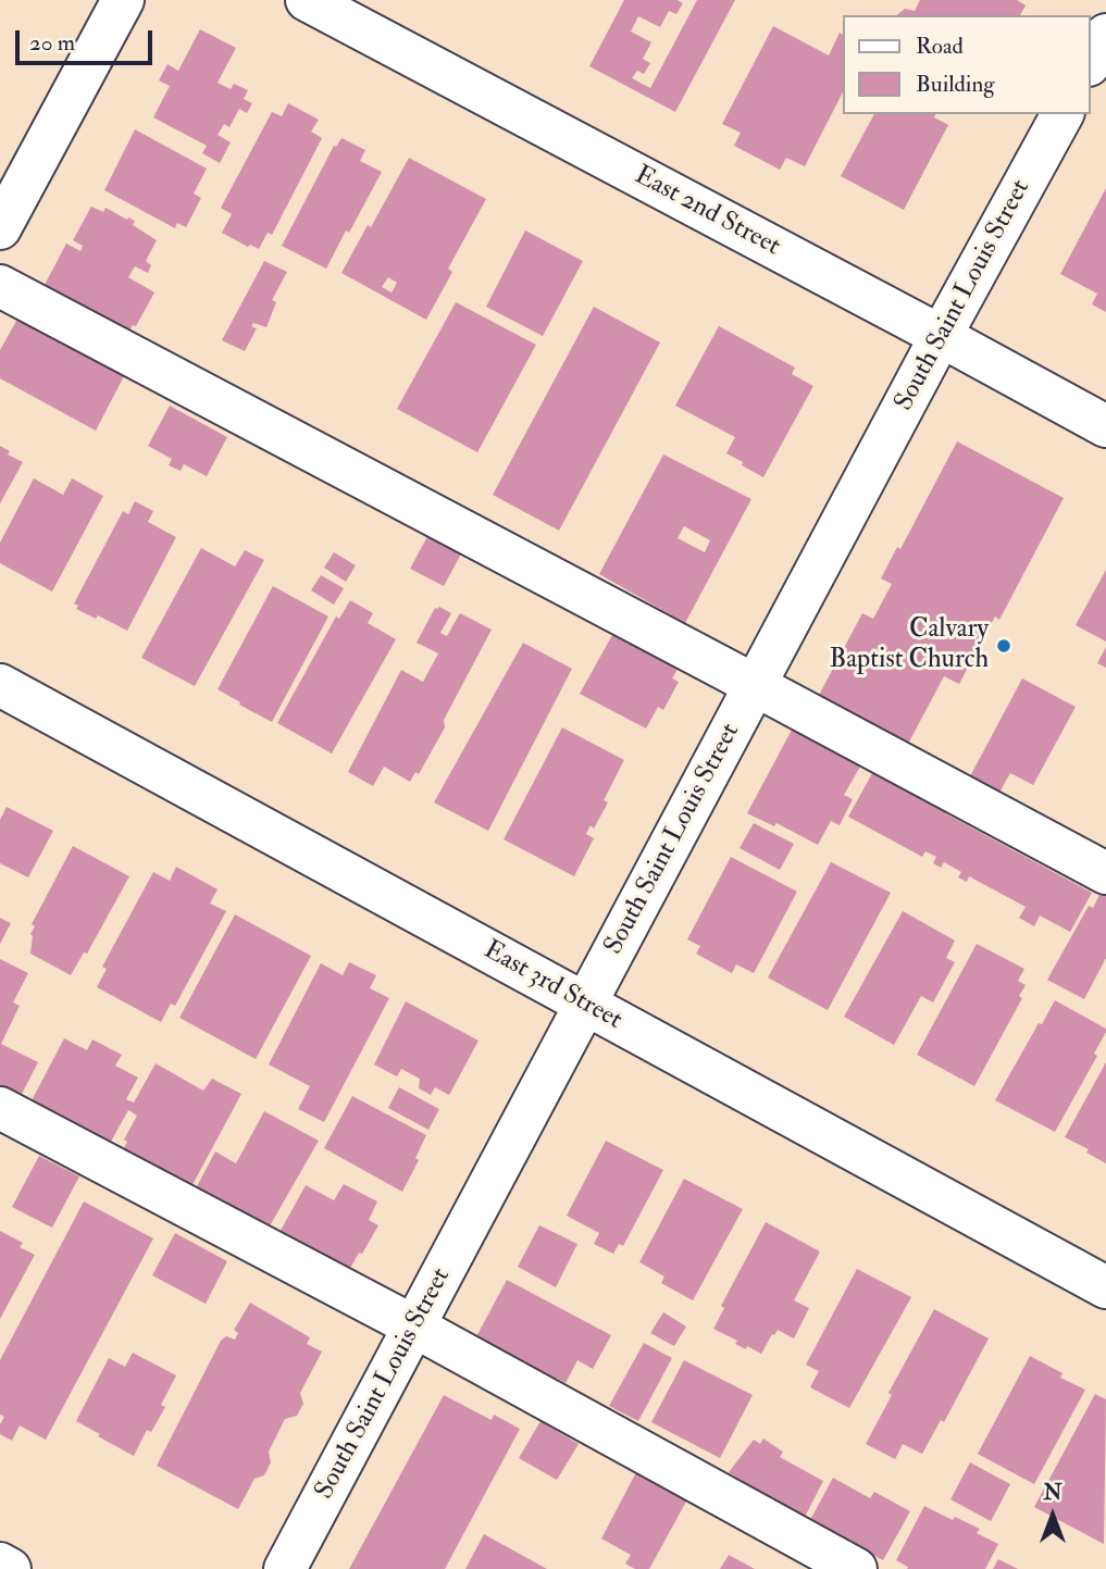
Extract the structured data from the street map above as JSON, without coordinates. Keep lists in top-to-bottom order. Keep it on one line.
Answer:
{"streets":{"street":["East 2nd Street","South Saint Louis Street","East 3rd Street"]},"crossings":[["East 2nd Street","South Saint Louis Street"],["South Saint Louis Street","East 3rd Street"]],"places":["Calvary Baptist Church"],"legend":["Road","Building"],"scale_bar":"20 m","north":"top"}
